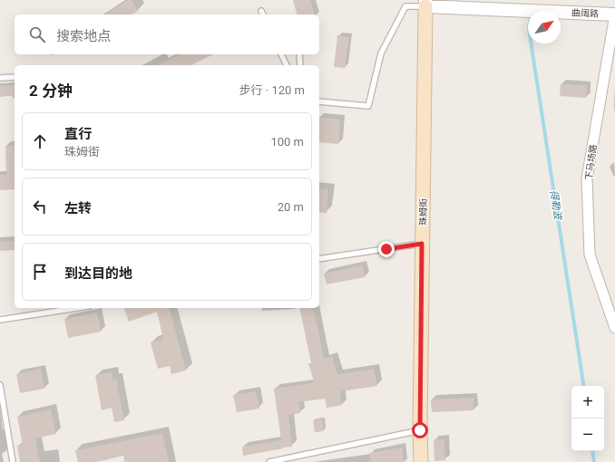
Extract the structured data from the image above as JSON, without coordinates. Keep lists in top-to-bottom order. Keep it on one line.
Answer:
{"streets":{"main road":["珠姆街"],"street":["曲阔路","下马场路"]},"crossings":[["曲阔路","下马场路"],["曲阔路","珠姆街"]],"water":["得勒波"],"north":"top right","page":{"search":"搜索地点","heading":["2 分钟","步行 · 120 m"],"list":[["直行","珠姆街","100 m"],["左转","20 m"],"到达目的地"],"map_buttons":["+","−"]}}
